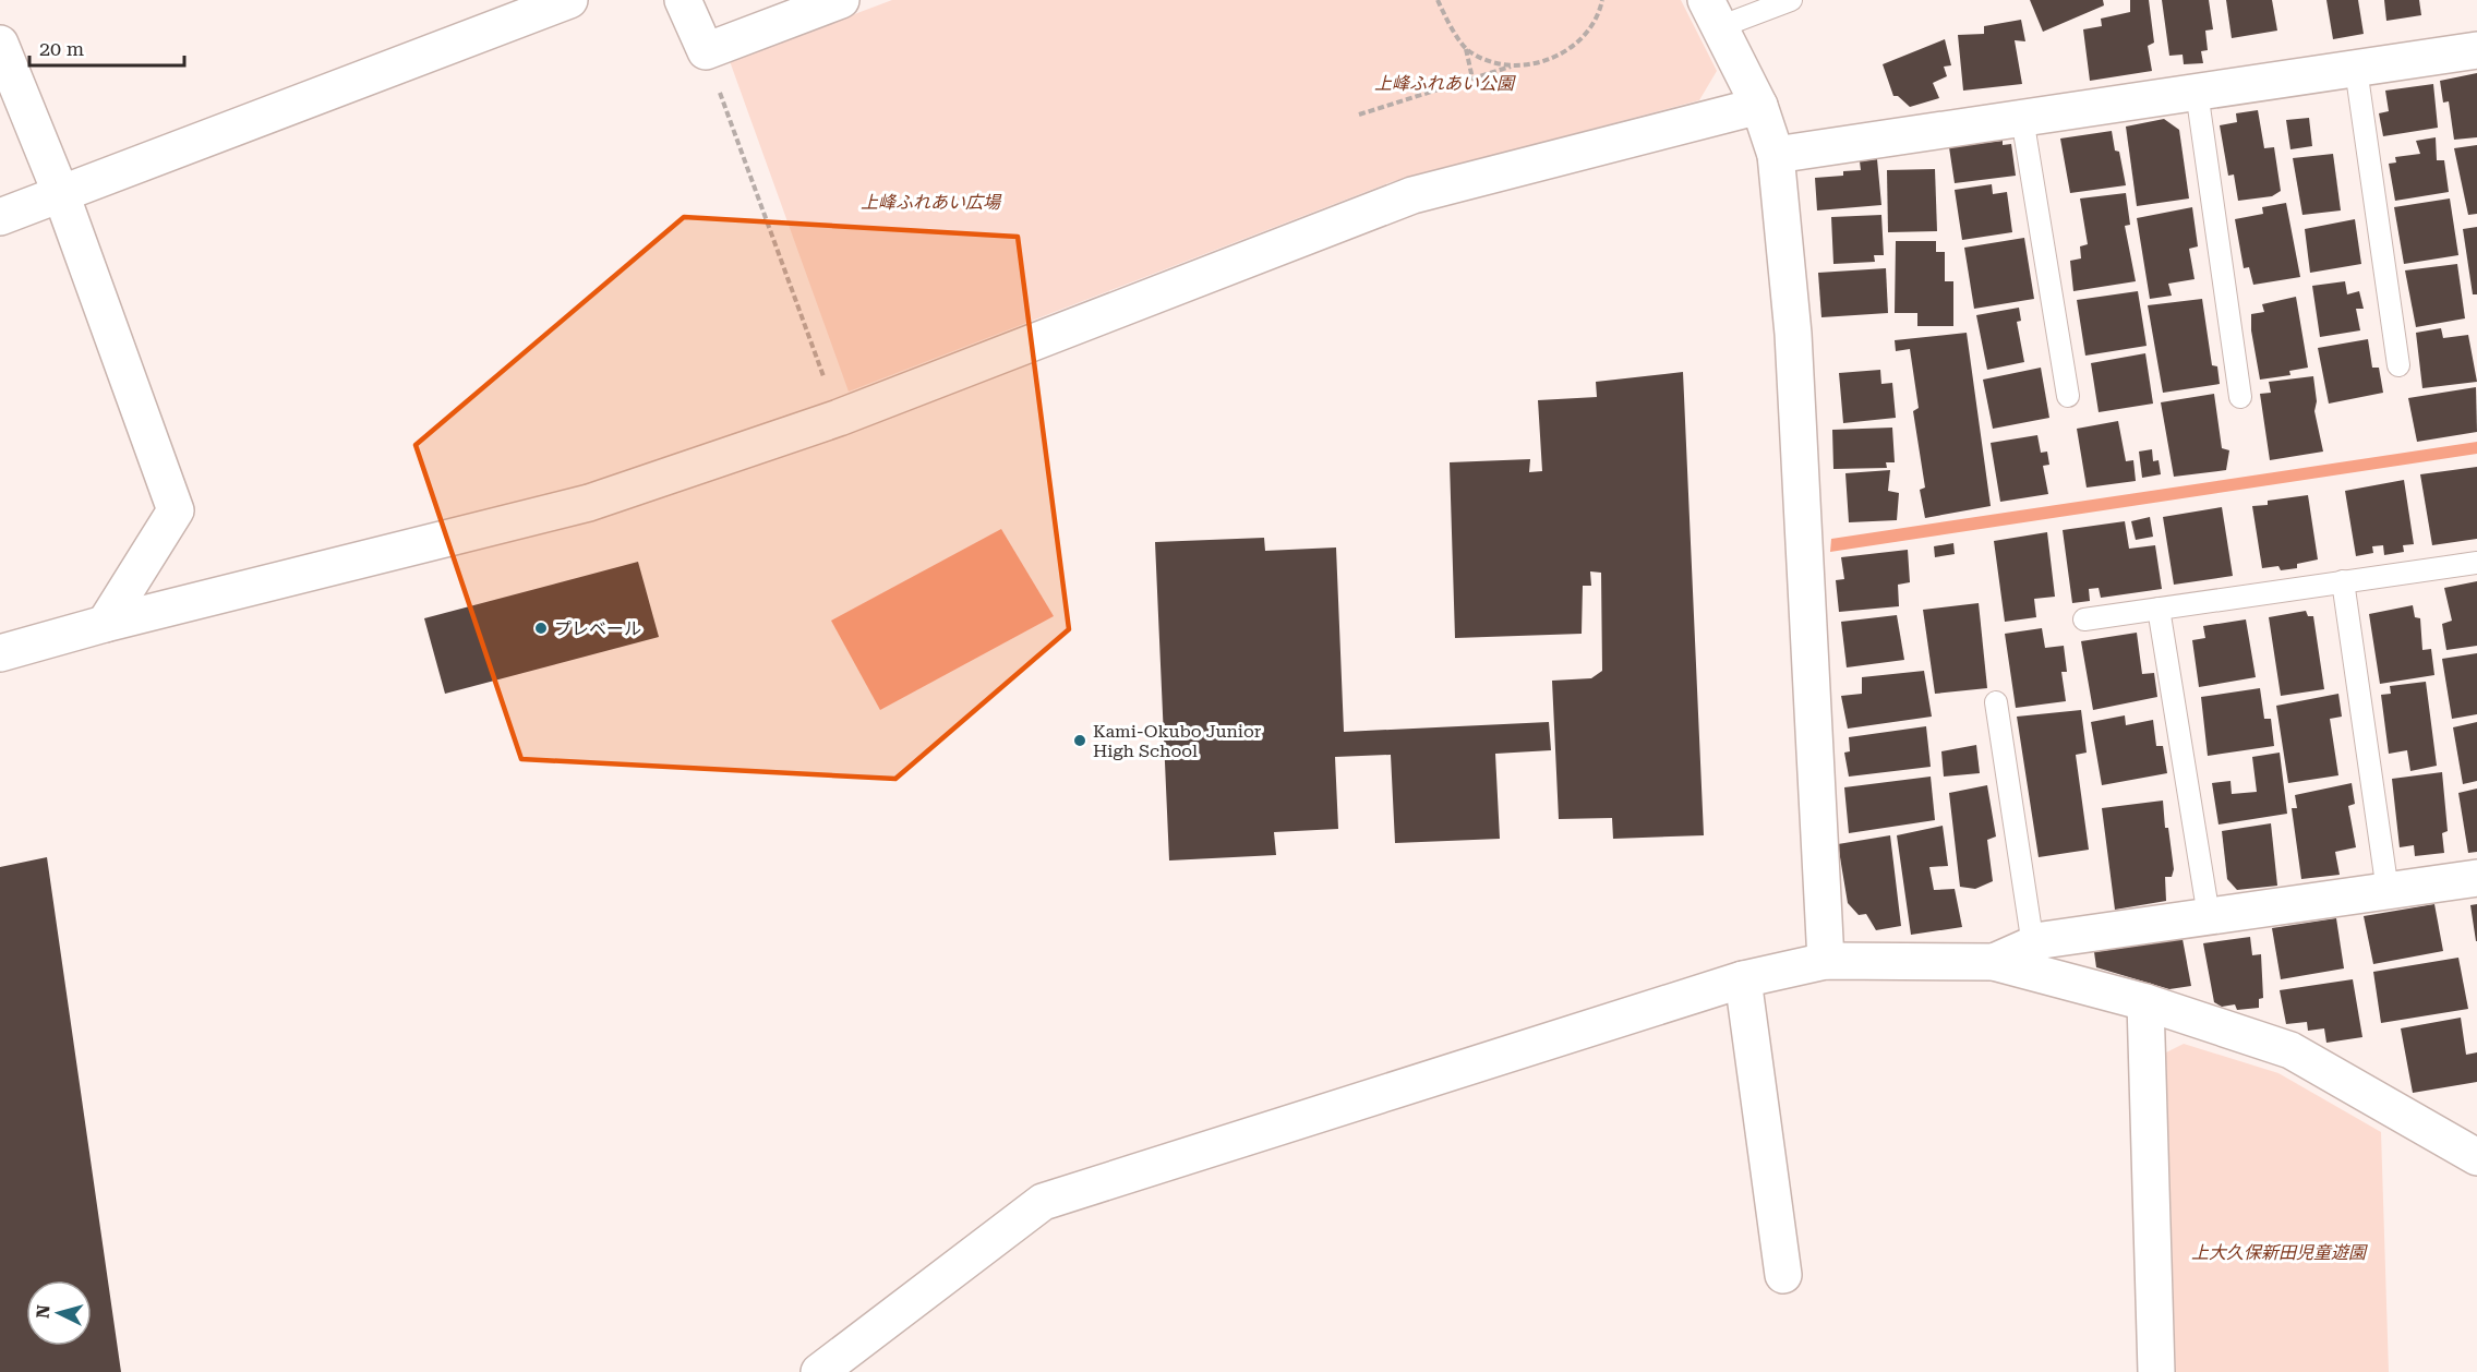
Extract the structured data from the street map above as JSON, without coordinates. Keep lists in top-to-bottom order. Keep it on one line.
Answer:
{"parks":["上峰ふれあい公園","上峰ふれあい広場","上大久保新田児童遊園"],"places":["プレベール","Kami-Okubo Junior High School"],"scale_bar":"20 m","north":"left"}
